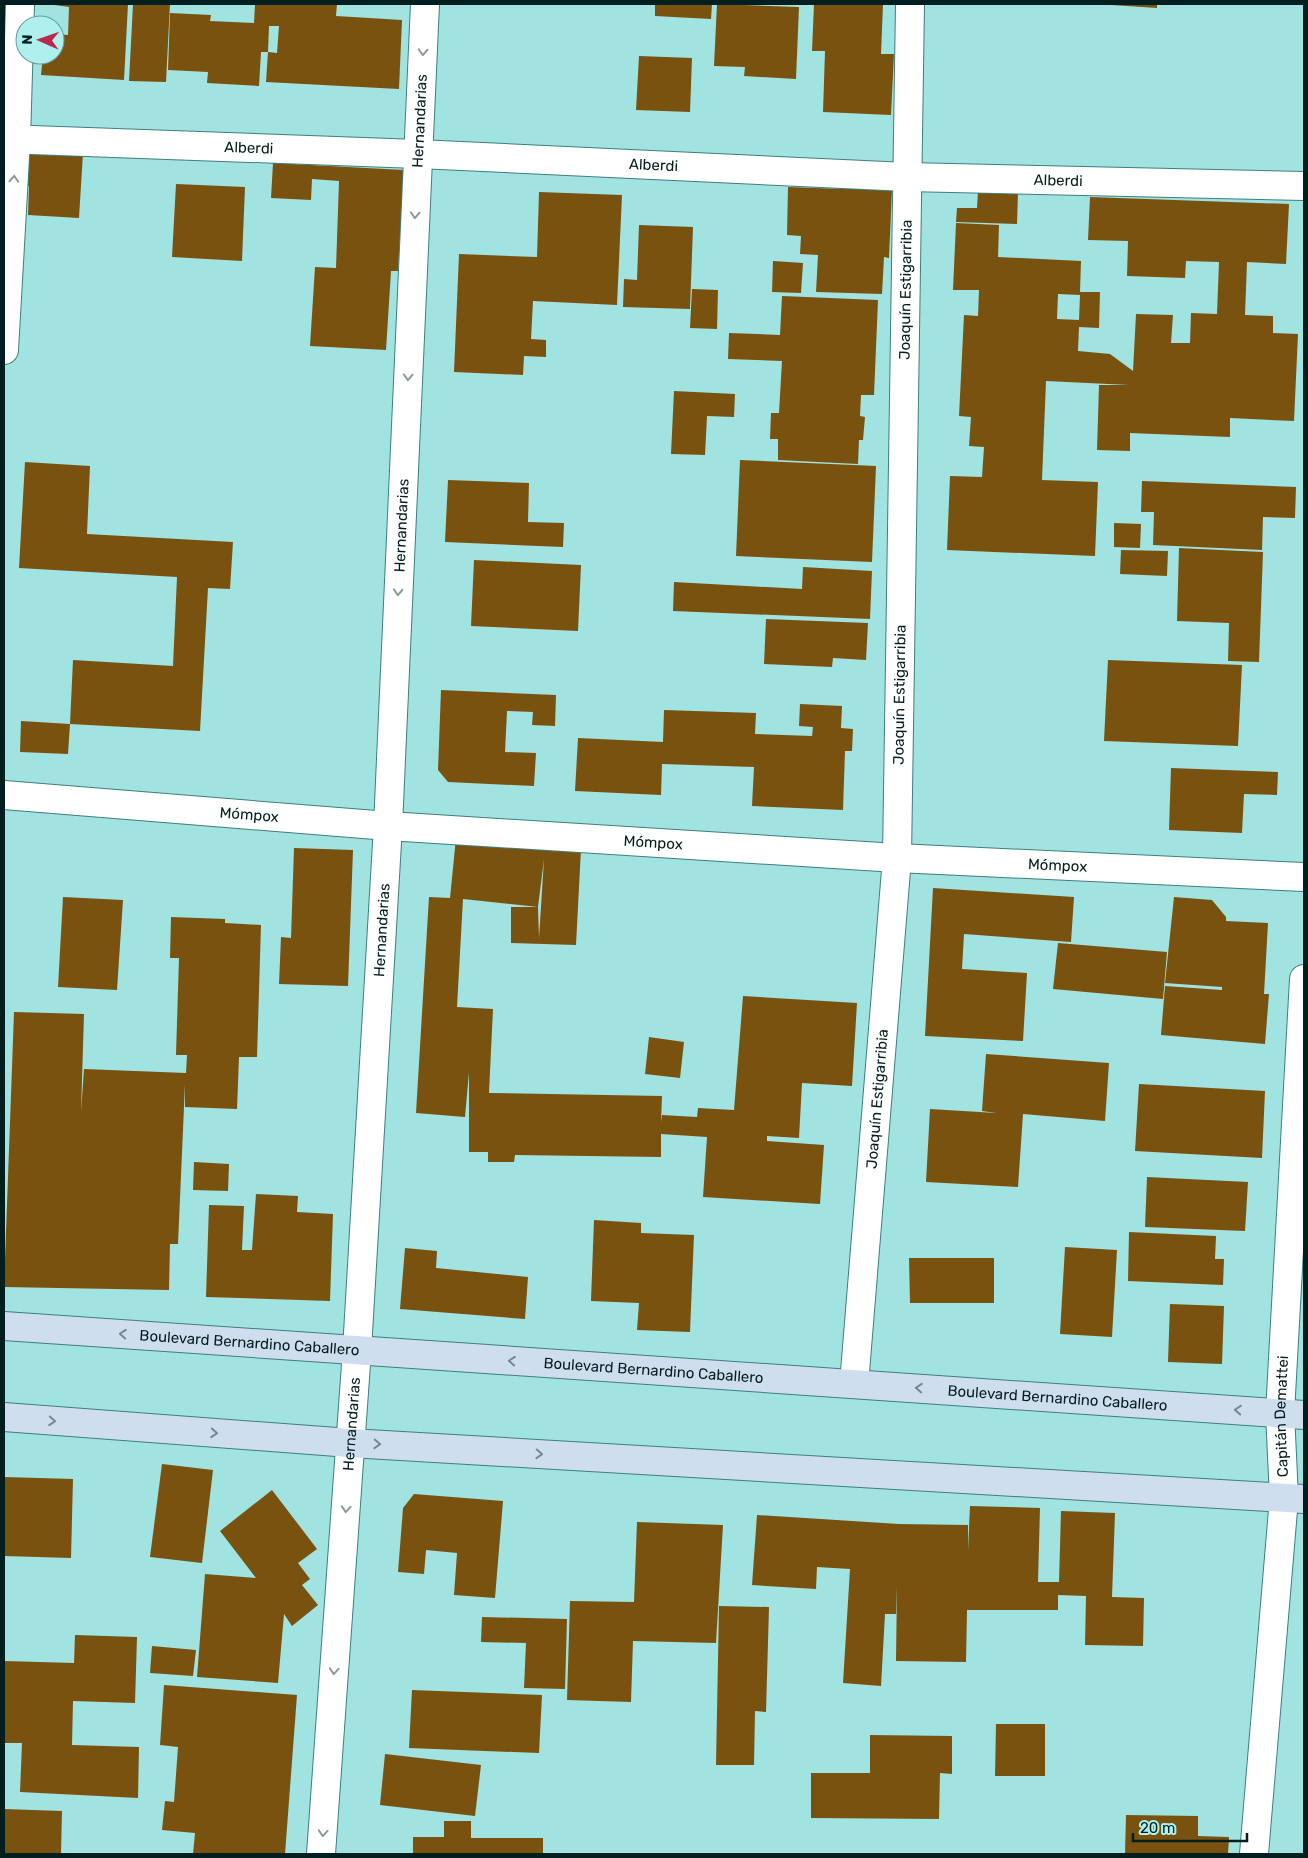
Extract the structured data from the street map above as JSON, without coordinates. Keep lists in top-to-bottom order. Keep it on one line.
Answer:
{"streets":{"main road":["Boulevard Bernardino Caballero"],"street":["Hernandarias","Alberdi","Joaquín Estigarribia","Mómpox","Capitán Demattei"]},"crossings":[["Hernandarias","Alberdi"],["Hernandarias","Mómpox"],["Hernandarias","Boulevard Bernardino Caballero"],["Alberdi","Joaquín Estigarribia"],["Joaquín Estigarribia","Mómpox"],["Joaquín Estigarribia","Boulevard Bernardino Caballero"],["Boulevard Bernardino Caballero","Capitán Demattei"]],"one_way":["Hernandarias"],"scale_bar":"20 m","north":"left"}
